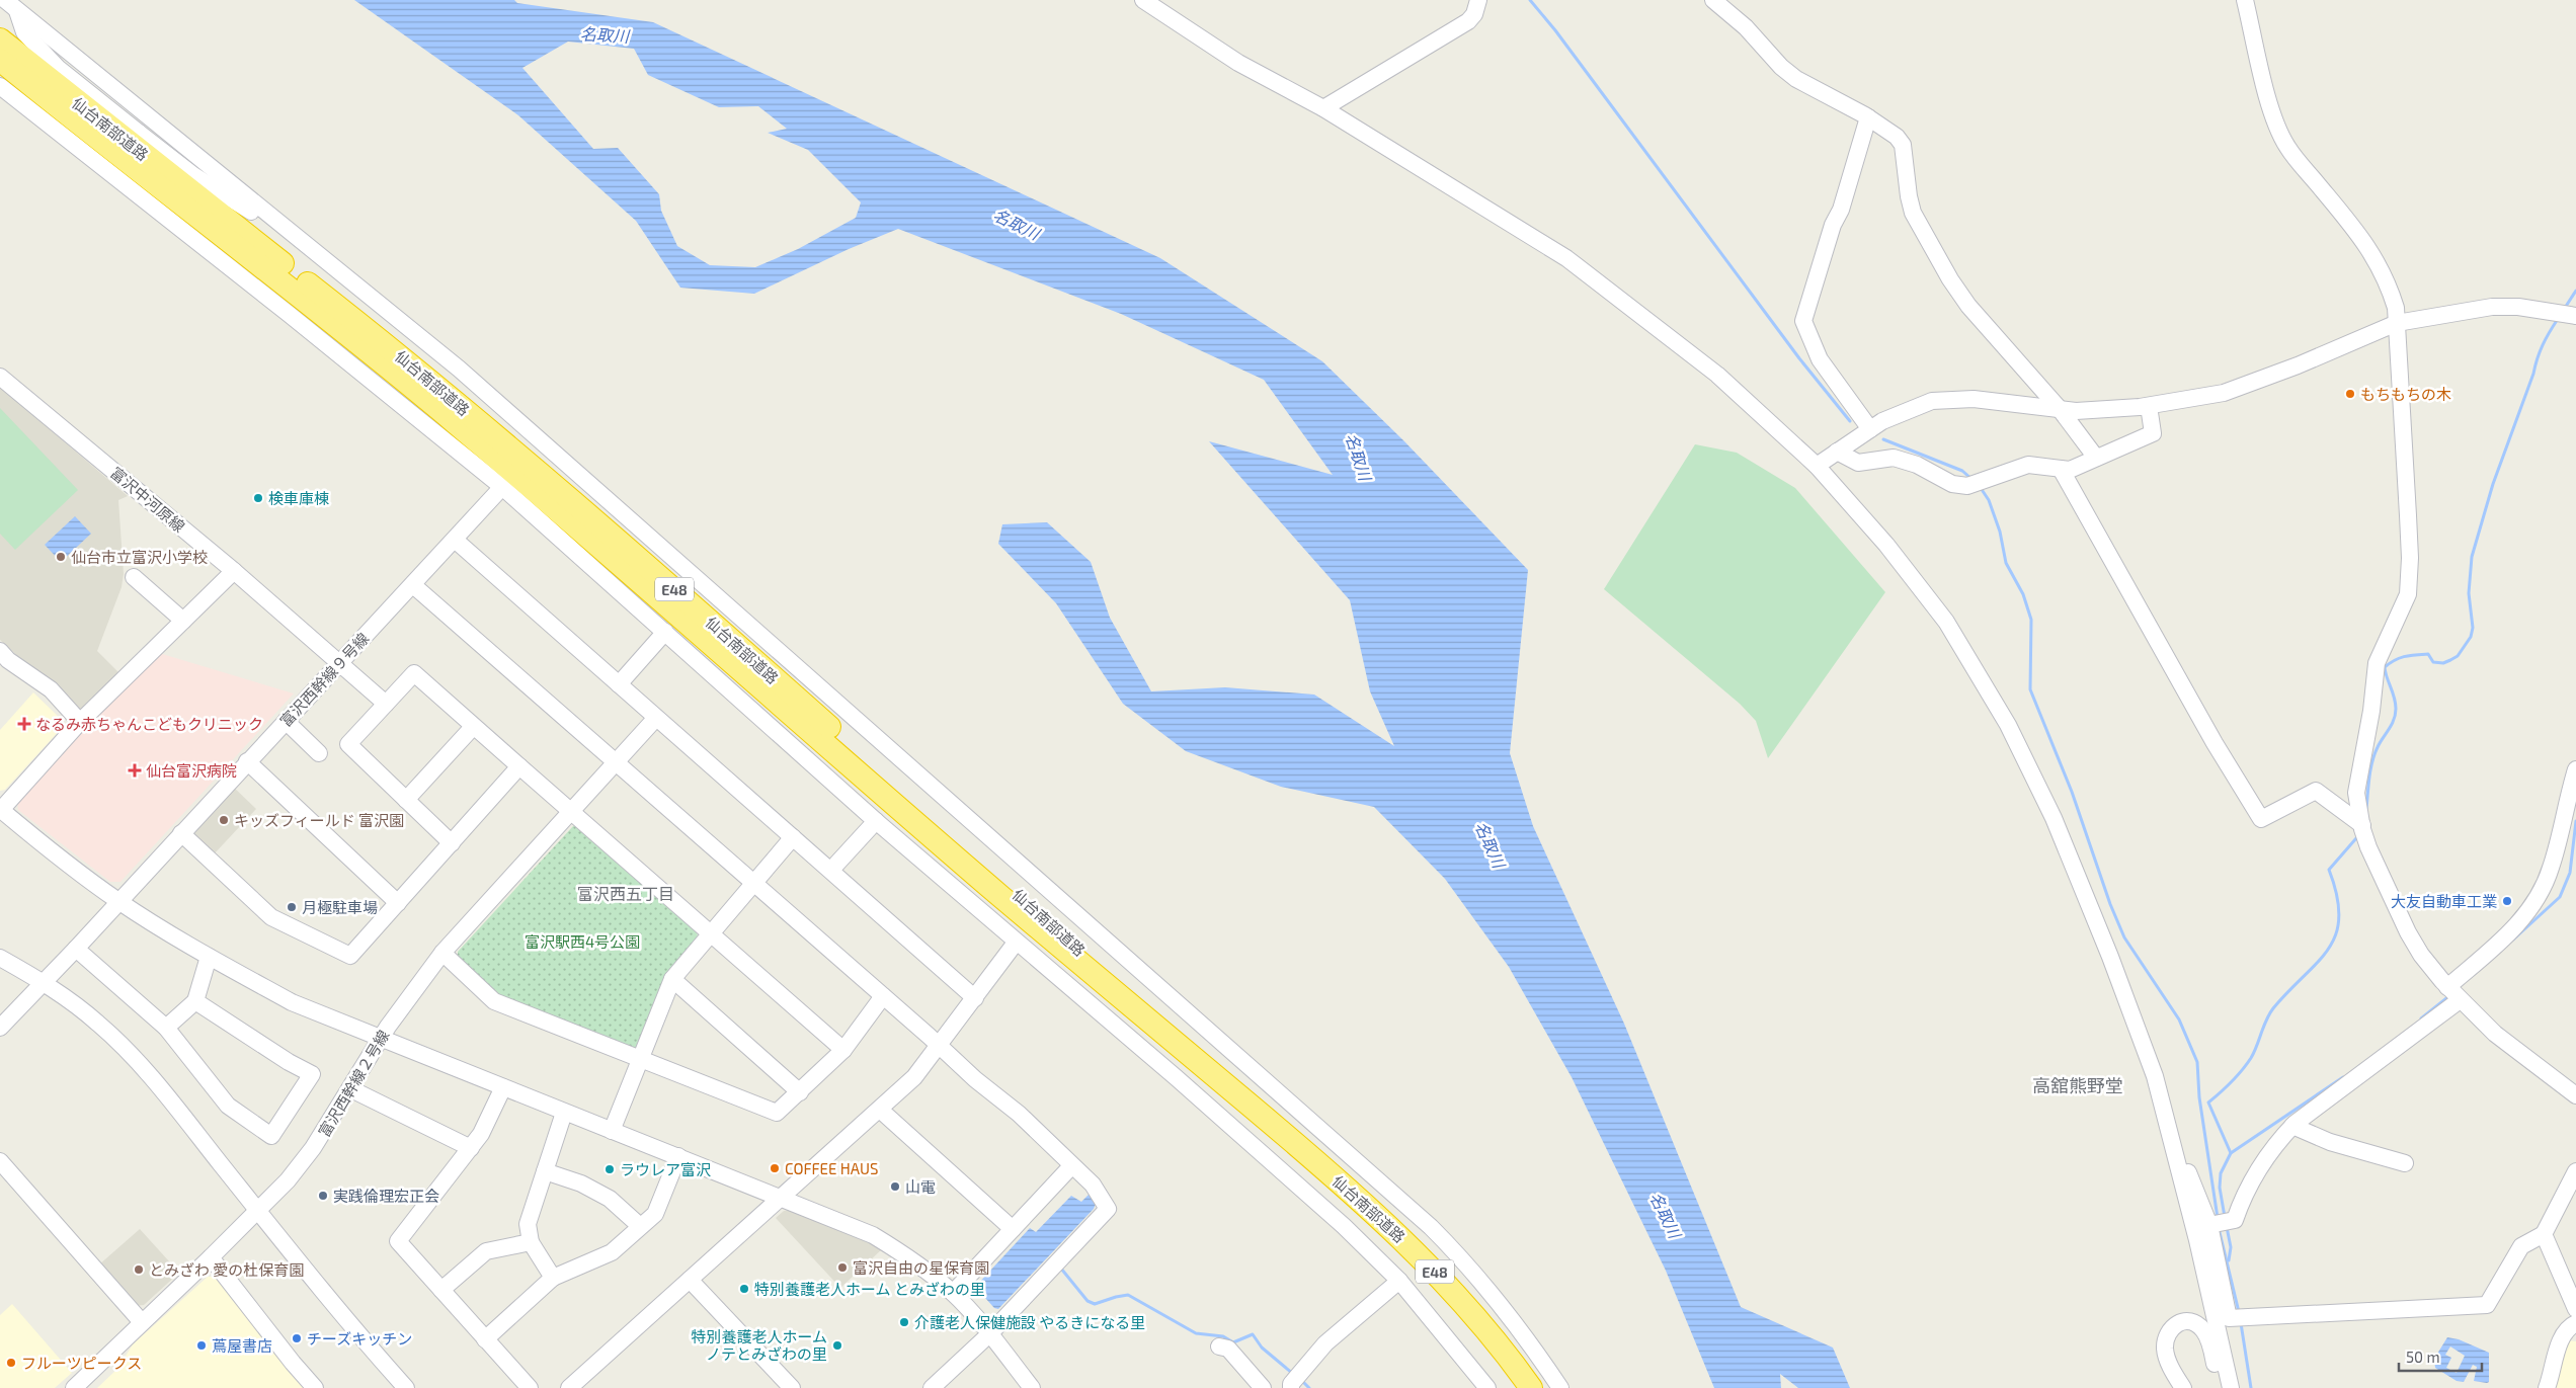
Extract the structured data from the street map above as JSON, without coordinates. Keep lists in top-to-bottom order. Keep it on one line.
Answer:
{"streets":{"highway":["仙台南部道路","E48"],"street":["富沢中河原線","富沢西幹線９号線","富沢西幹線２号線"]},"crossings":[["富沢中河原線","富沢西幹線９号線"]],"districts":["富沢西五丁目","高舘熊野堂"],"water":["名取川"],"parks":["富沢駅西4号公園"],"places":{"other":["もちもちの木","検車庫棟","仙台市立富沢小学校","キッズフィールド 富沢園","大友自動車工業","月極駐車場","COFFEE HAUS","ラウレア富沢","山電","実践倫理宏正会","富沢自由の星保育園","とみざわ 愛の杜保育園","特別養護老人ホーム とみざわの里","介護老人保健施設 やるきになる里","チーズキッチン","蔦屋書店","特別養護老人ホーム ノテとみざわの里","フルーツピークス"],"health":["なるみ赤ちゃんこどもクリニック","仙台富沢病院"]},"scale_bar":"50 m"}
